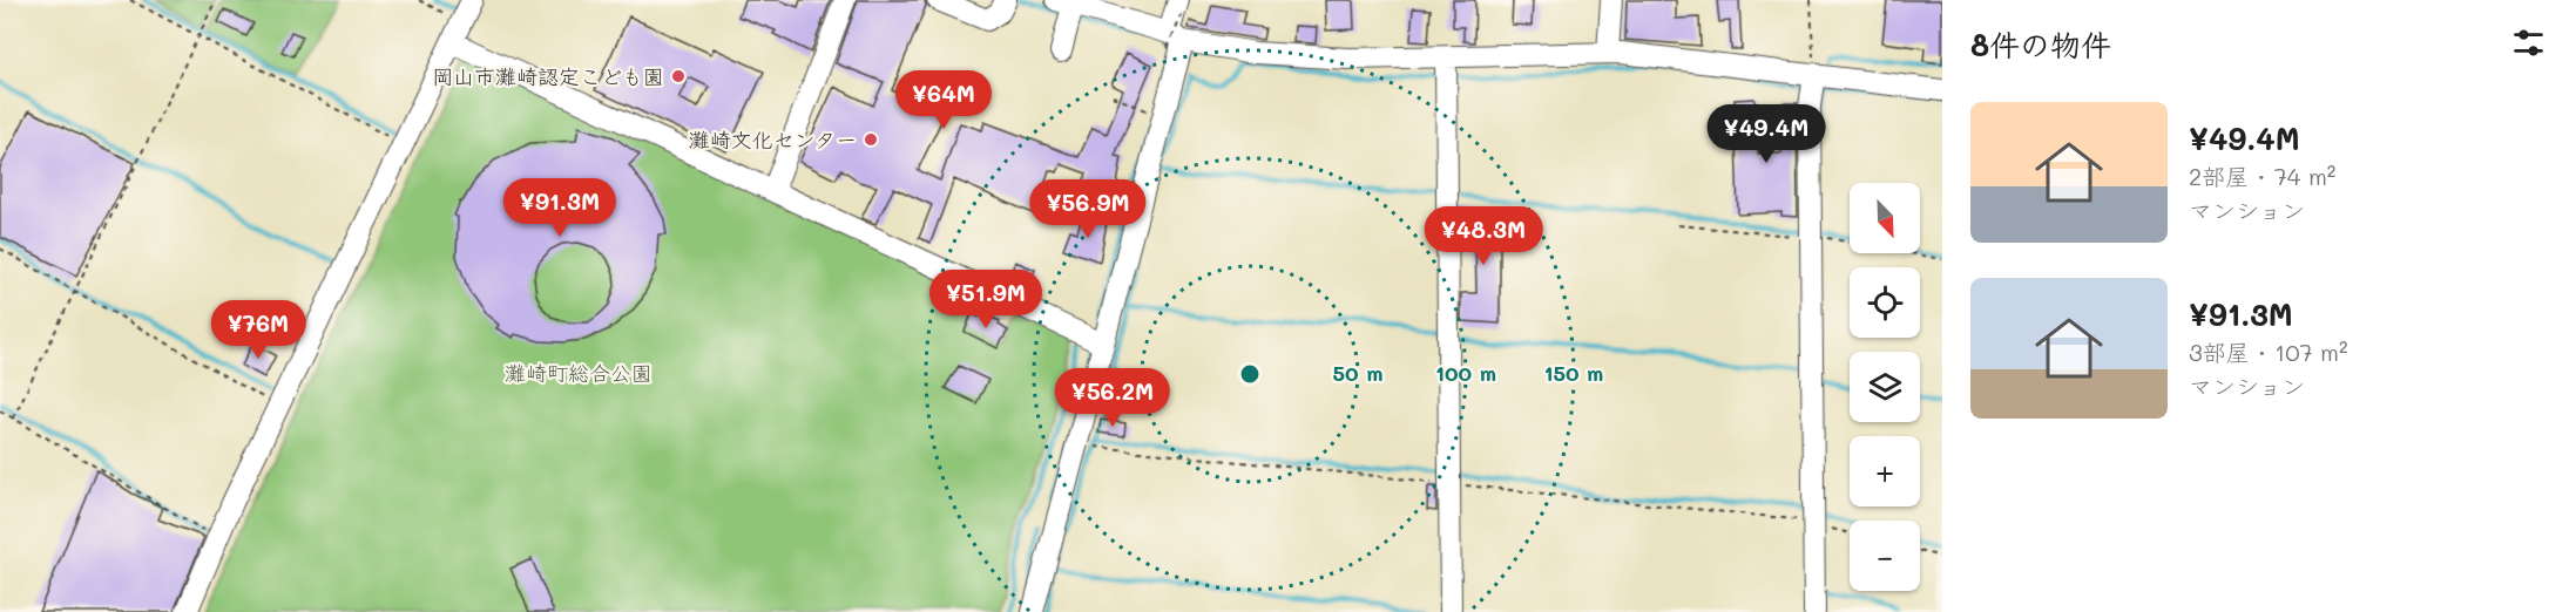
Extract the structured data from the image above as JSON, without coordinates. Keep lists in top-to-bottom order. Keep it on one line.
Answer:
{"parks":["灘崎町総合公園"],"places":["岡山市灘崎認定こども園","灘崎文化センター"],"north":"bottom right","page":{"heading":"8件の物件","price":["¥64M","¥49.4M","¥91.3M","¥56.9M","¥48.3M","¥51.9M","¥76M","¥56.2M"],"list":[{"name":"¥49.4M","note":"2部屋 · 74 m² · マンション"},{"name":"¥91.3M","note":"3部屋 · 107 m² · マンション"}],"map_buttons":["+","−"]},"rings":["50 m","100 m","150 m"]}
